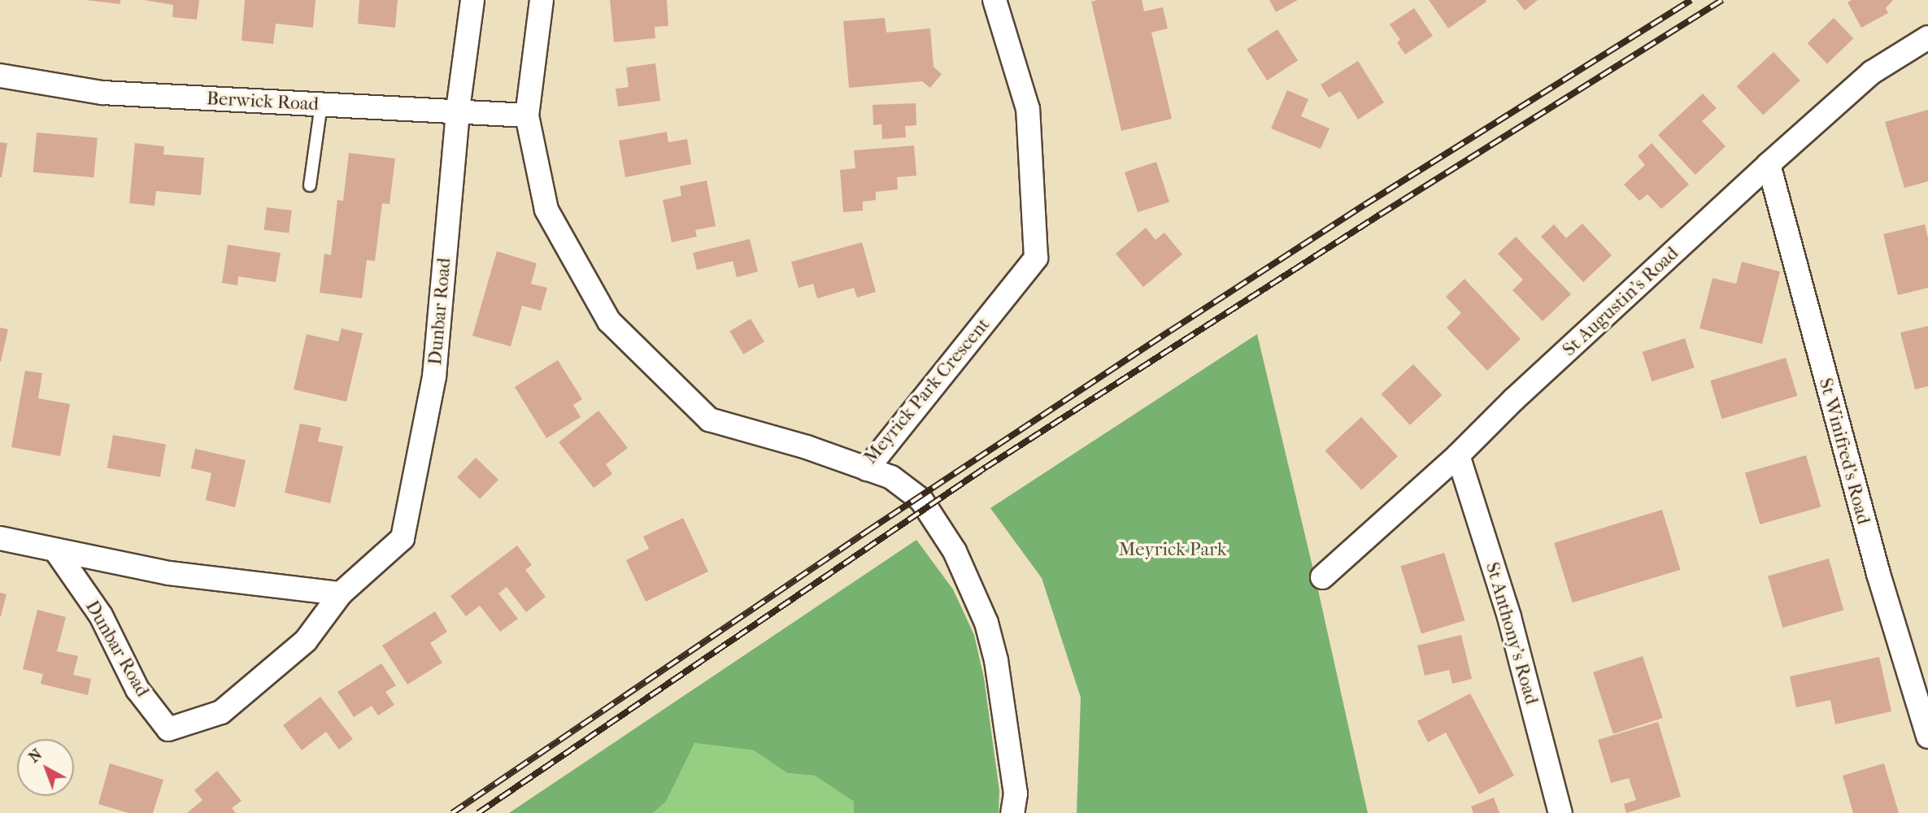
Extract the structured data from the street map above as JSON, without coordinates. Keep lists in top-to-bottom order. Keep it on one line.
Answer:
{"streets":{"street":["Berwick Road","St Augustin's Road","Dunbar Road","Meyrick Park Crescent","St Winifred's Road","St Anthony's Road"]},"crossings":[["Berwick Road","Dunbar Road"],["Berwick Road","Meyrick Park Crescent"],["St Augustin's Road","St Winifred's Road"],["St Augustin's Road","St Anthony's Road"]],"parks":["Meyrick Park"],"north":"top left"}
